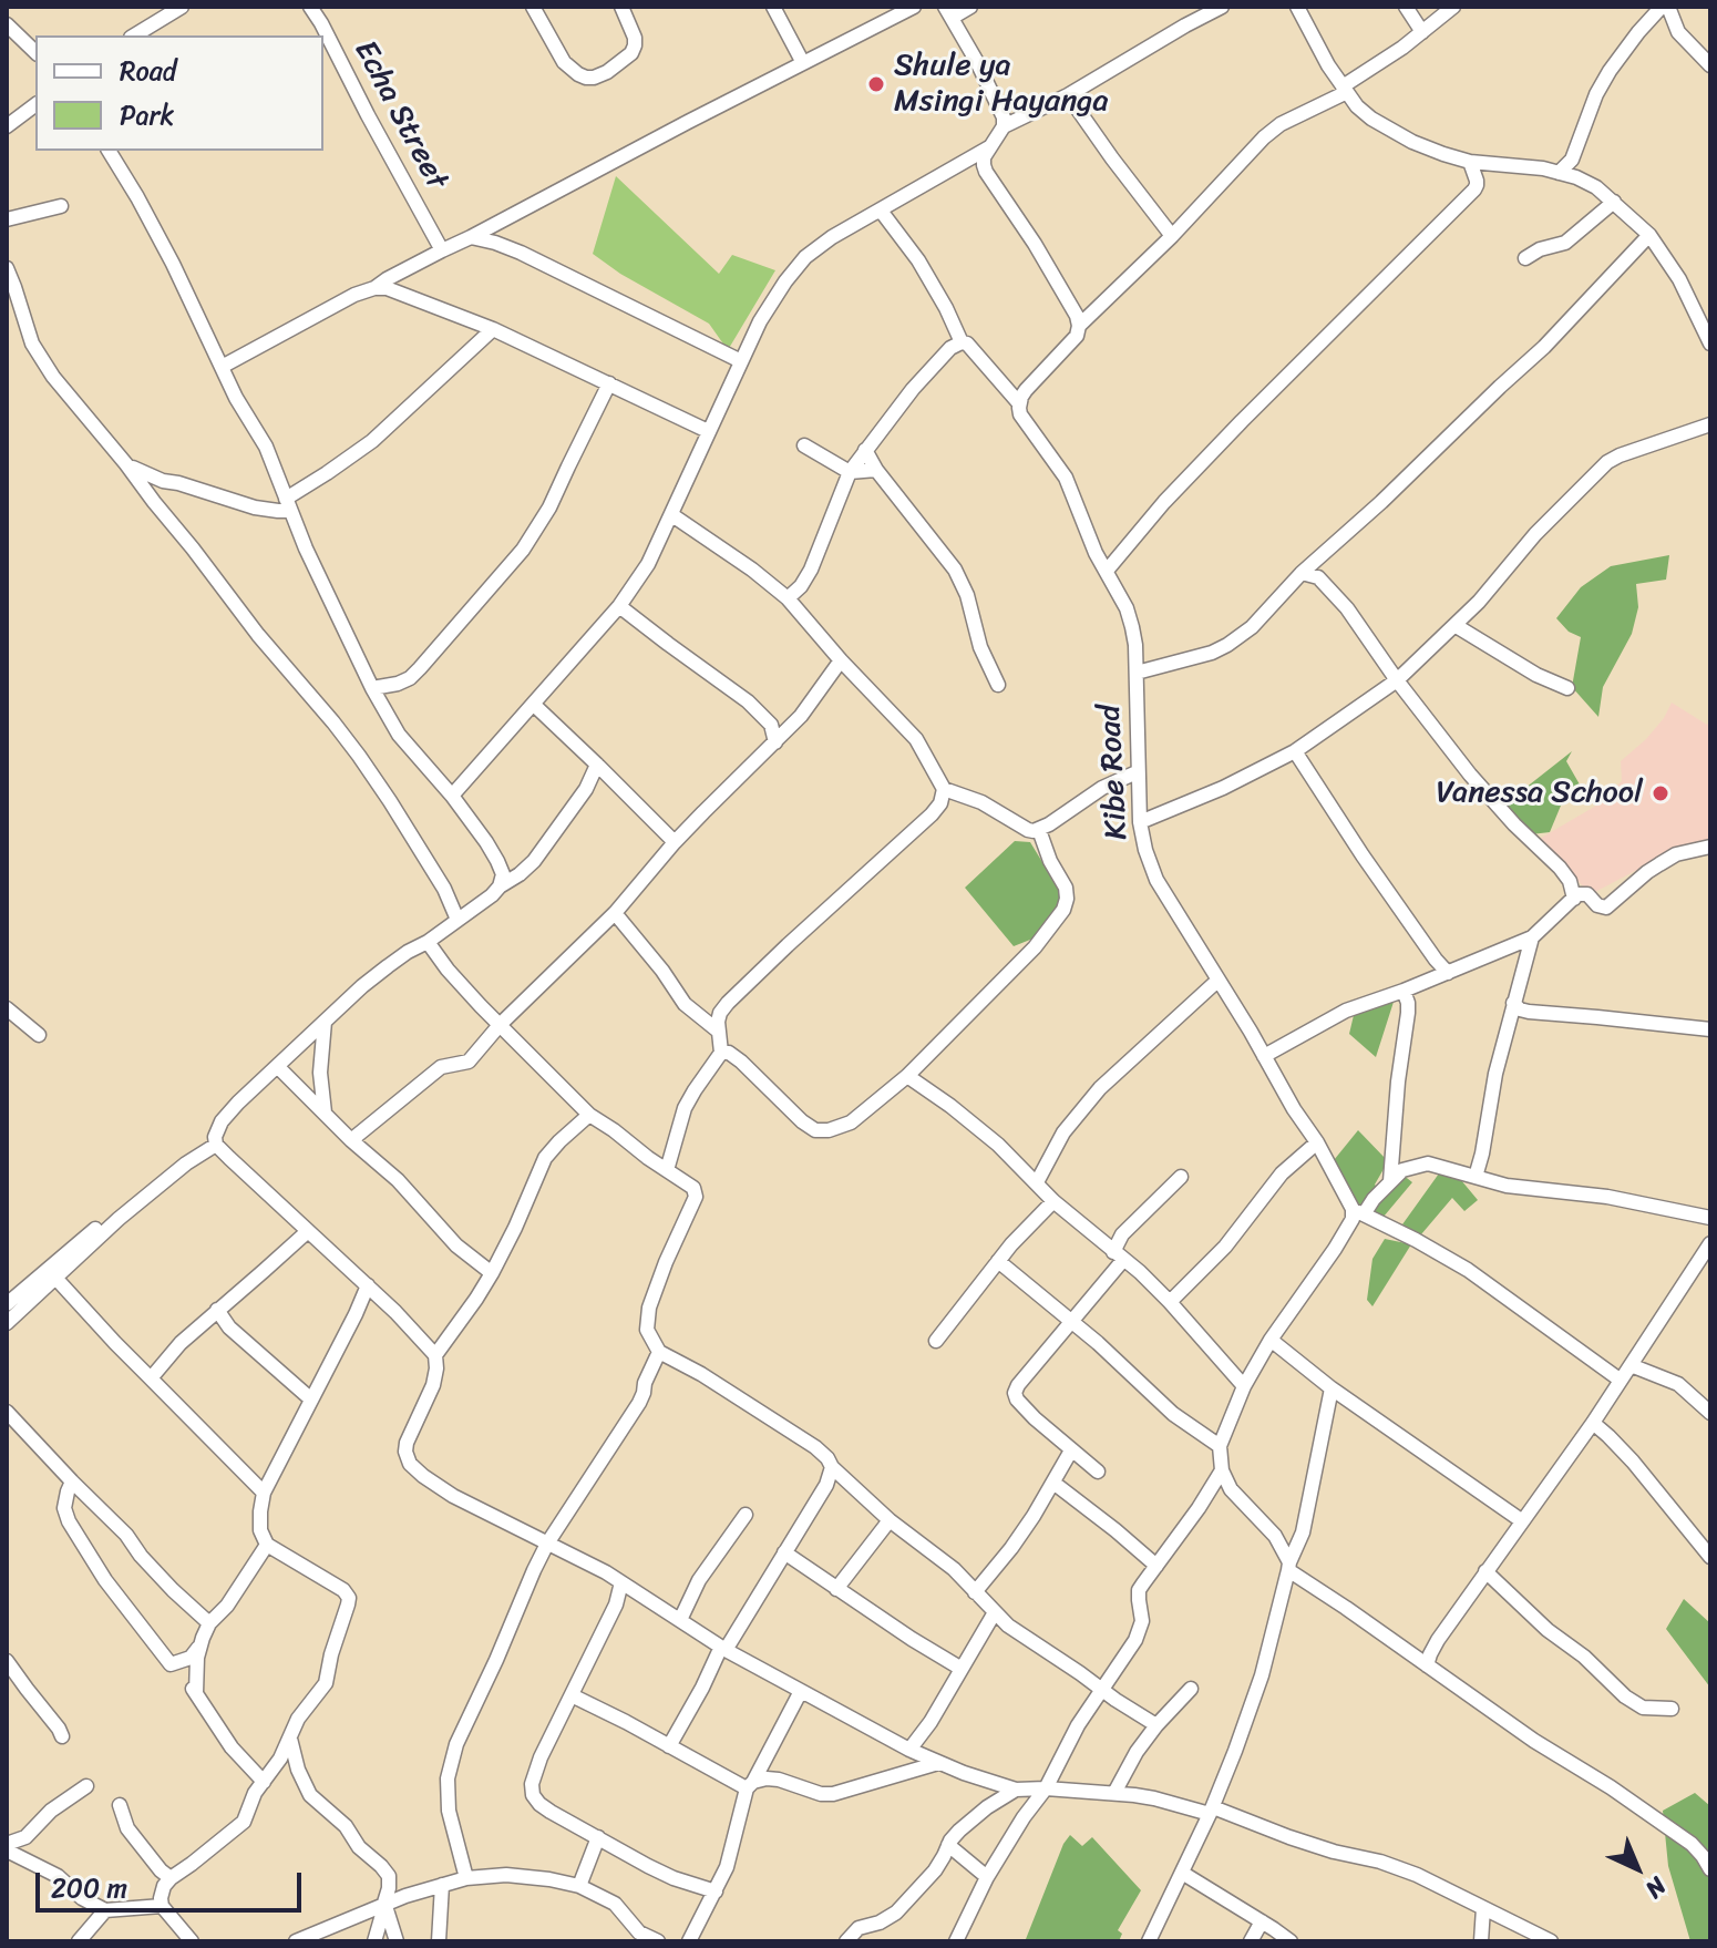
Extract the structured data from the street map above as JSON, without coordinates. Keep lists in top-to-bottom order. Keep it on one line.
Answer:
{"streets":{"street":["Echa Street","Kibe Road"]},"places":["Shule ya Msingi Hayanga","Vanessa School"],"legend":["Road","Park"],"scale_bar":"200 m","north":"bottom right"}
